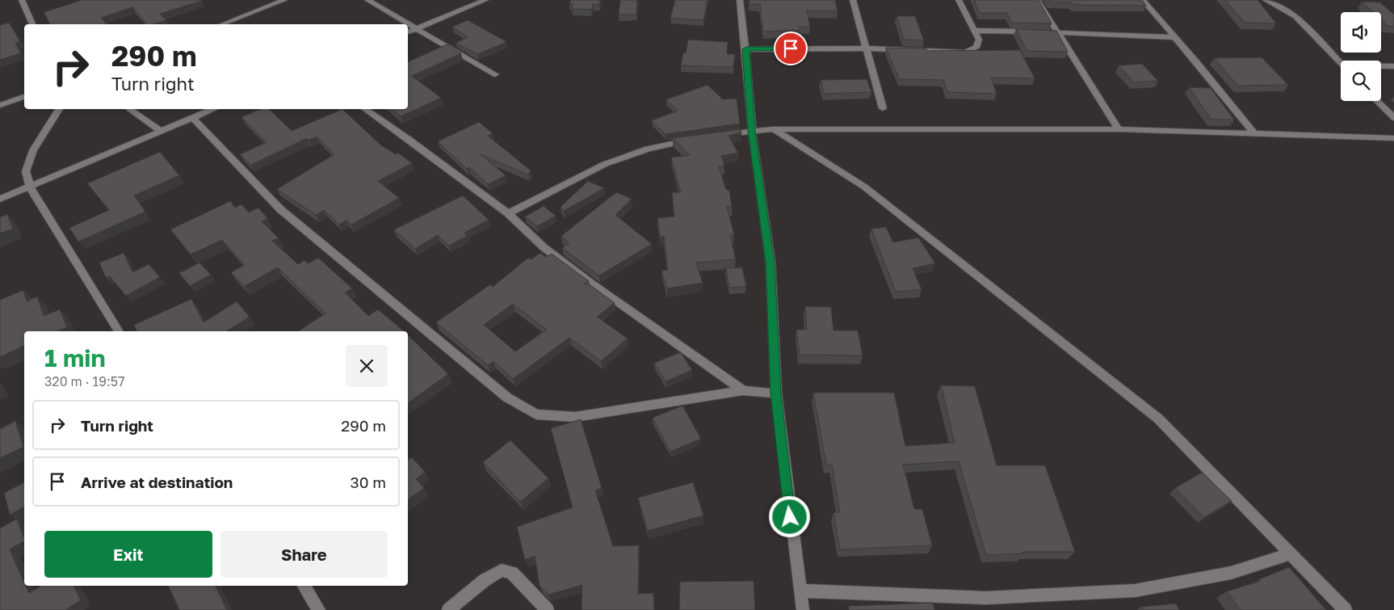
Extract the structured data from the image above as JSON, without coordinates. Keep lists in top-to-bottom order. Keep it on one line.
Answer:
{"page":{"turn":["290 m","Turn right"],"heading":["1 min","320 m · 19:57"],"list":[{"name":"Turn right","value":"290 m"},{"name":"Arrive at destination","value":"30 m"}],"buttons":["Exit","Share"]}}
